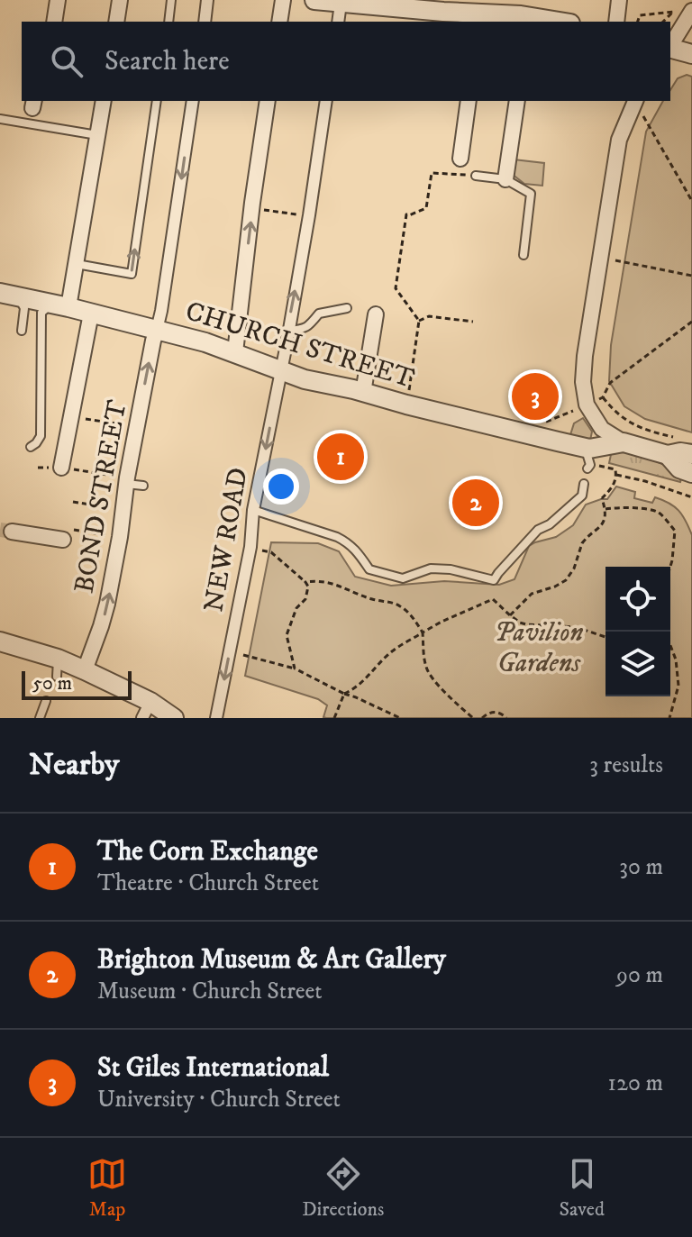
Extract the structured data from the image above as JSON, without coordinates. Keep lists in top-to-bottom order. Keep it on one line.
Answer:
{"streets":{"street":["CHURCH STREET","BOND STREET","NEW ROAD"]},"crossings":[["CHURCH STREET","BOND STREET"],["CHURCH STREET","NEW ROAD"]],"parks":["Pavilion Gardens"],"scale_bar":"50 m","page":{"search":"Search here","pins":["3","1","2"],"scale":"50 m","heading":["Nearby","3 results"],"list":[{"mark":"1","name":"The Corn Exchange","note":"Theatre · Church Street","value":"30 m"},{"mark":"2","name":"Brighton Museum & Art Gallery","note":"Museum · Church Street","value":"90 m"},{"mark":"3","name":"St Giles International","note":"University · Church Street","value":"120 m"}],"nav":["Map","Directions","Saved"]}}
